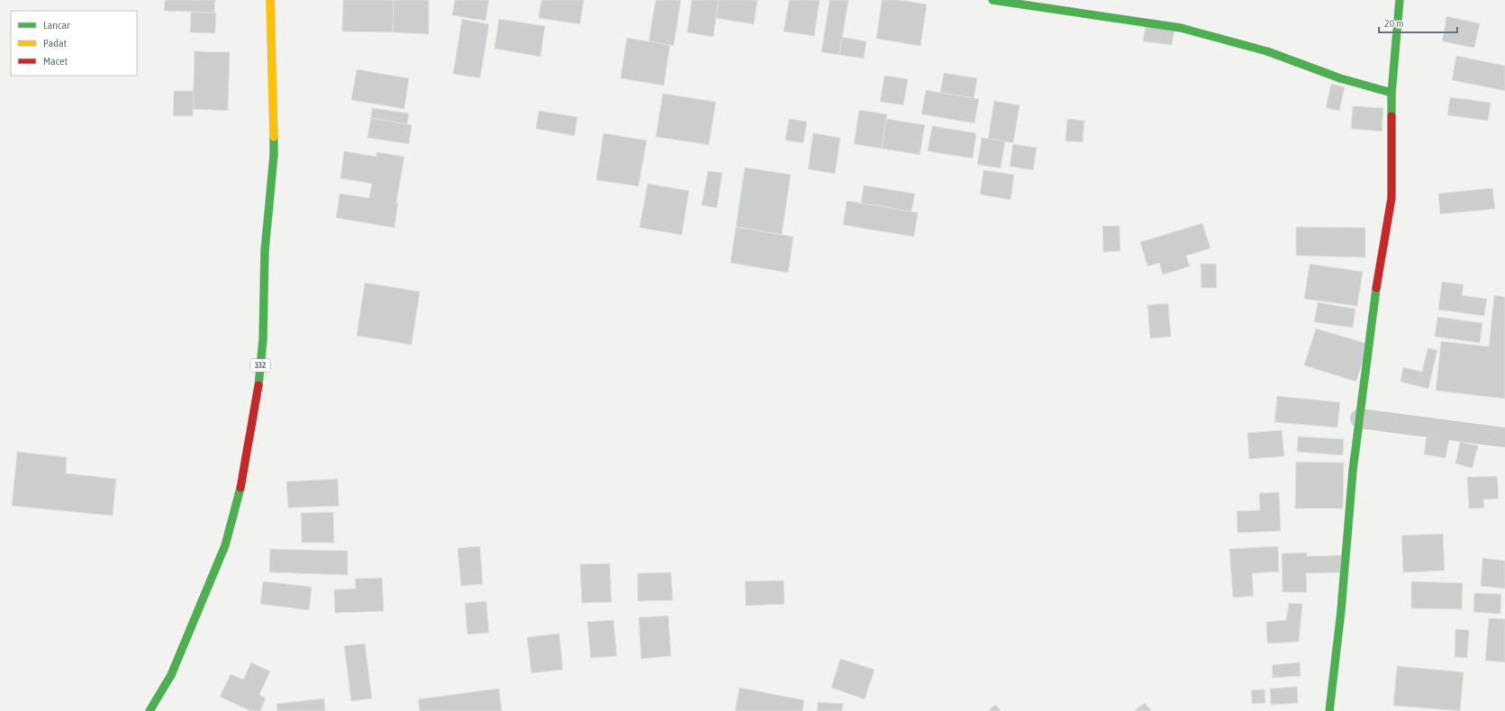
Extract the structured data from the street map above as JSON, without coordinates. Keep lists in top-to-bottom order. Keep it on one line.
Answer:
{"streets":{"street":["332"]},"legend":["Lancar","Padat","Macet"],"scale_bar":"20 m"}
